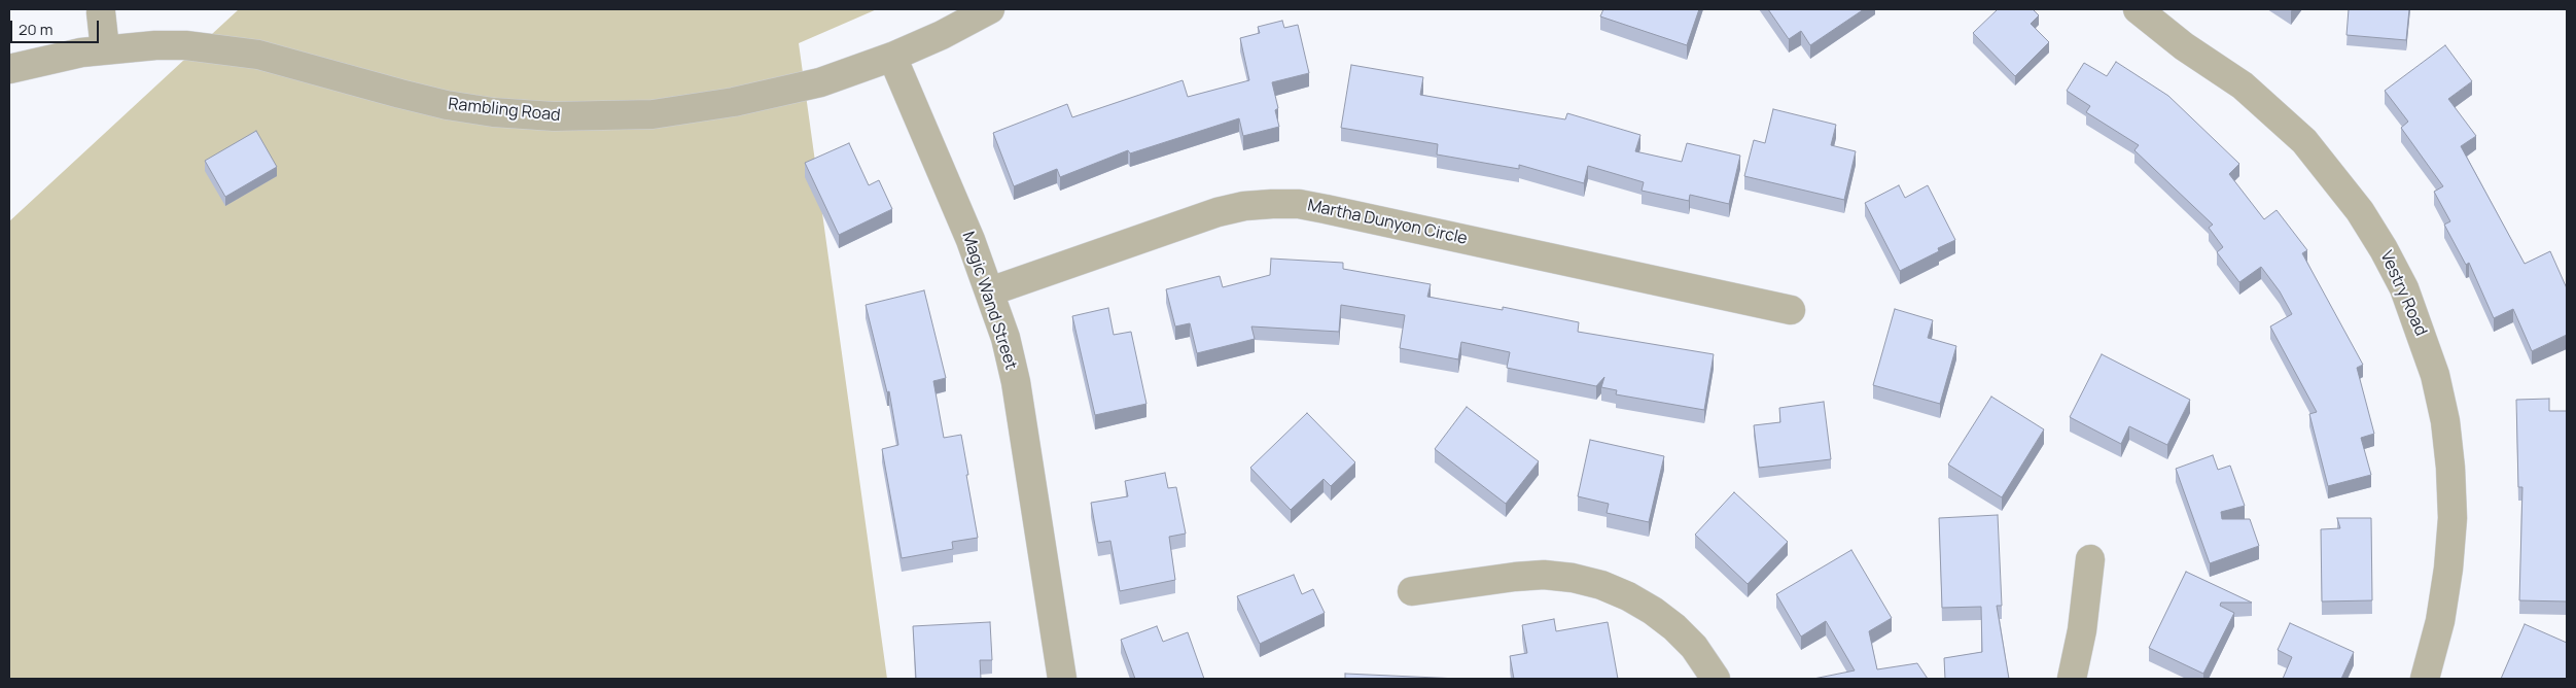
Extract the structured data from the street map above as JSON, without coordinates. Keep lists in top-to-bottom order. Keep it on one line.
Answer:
{"streets":{"street":["Rambling Road","Martha Dunyon Circle","Vestry Road","Magic Wand Street"]},"crossings":[["Rambling Road","Magic Wand Street"],["Martha Dunyon Circle","Magic Wand Street"]],"scale_bar":"20 m"}
